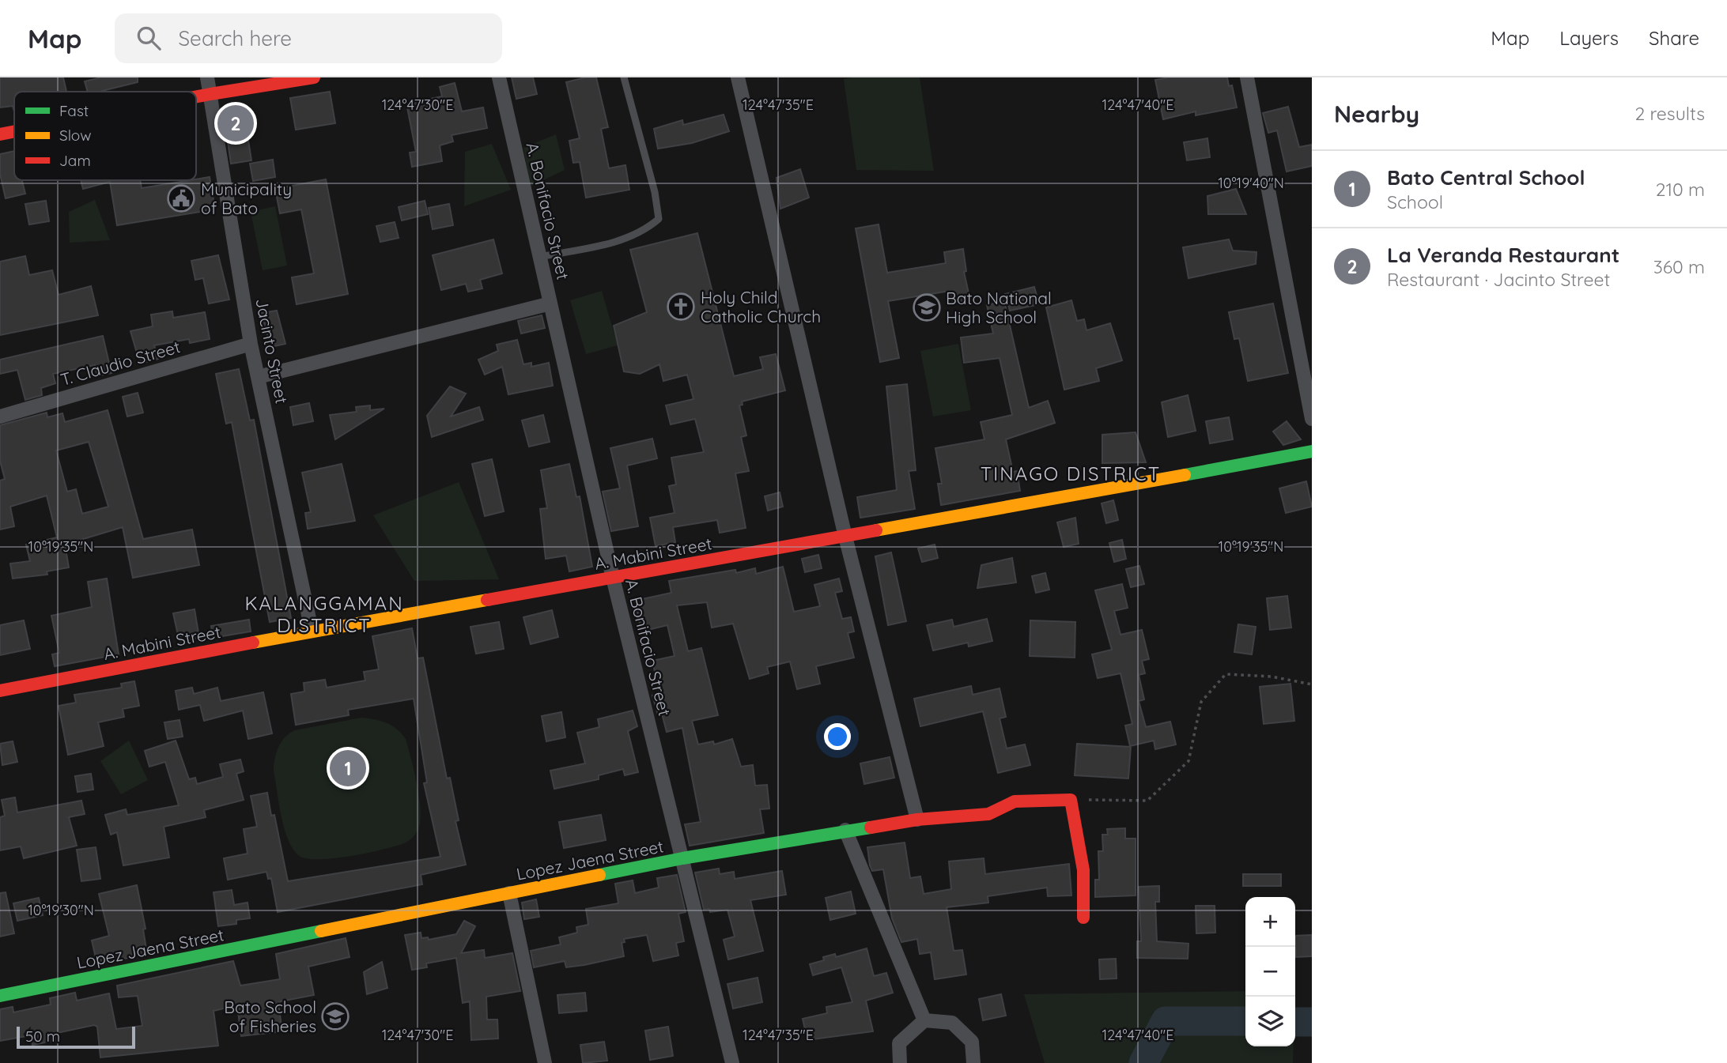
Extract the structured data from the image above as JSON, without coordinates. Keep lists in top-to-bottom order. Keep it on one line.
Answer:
{"streets":{"street":["A. Bonifacio Street","Jacinto Street","T. Claudio Street","A. Mabini Street","Lopez Jaena Street"]},"crossings":[["A. Bonifacio Street","A. Mabini Street"],["A. Bonifacio Street","Lopez Jaena Street"],["Jacinto Street","T. Claudio Street"],["Jacinto Street","A. Mabini Street"]],"districts":["TINAGO DISTRICT","KALANGGAMAN DISTRICT"],"places":{"public building":["Municipality of Bato"],"church":["Holy Child Catholic Church"],"school or university":["Bato National High School","Bato School of Fisheries"]},"legend":["Fast","Slow","Jam"],"scale_bar":"50 m","page":{"header":"Map","search":"Search here","nav":["Map","Layers","Share"],"heading":["Nearby","2 results"],"pins":["2","1"],"list":[{"mark":"1","name":"Bato Central School","note":"School","value":"210 m"},{"mark":"2","name":"La Veranda Restaurant","note":"Restaurant · Jacinto Street","value":"360 m"}],"map_buttons":["+","−"],"scale":"50 m"},"coordinates":["124°47'30\"E","124°47'35\"E","124°47'40\"E","10°19'40\"N","10°19'35\"N","10°19'30\"N"]}
